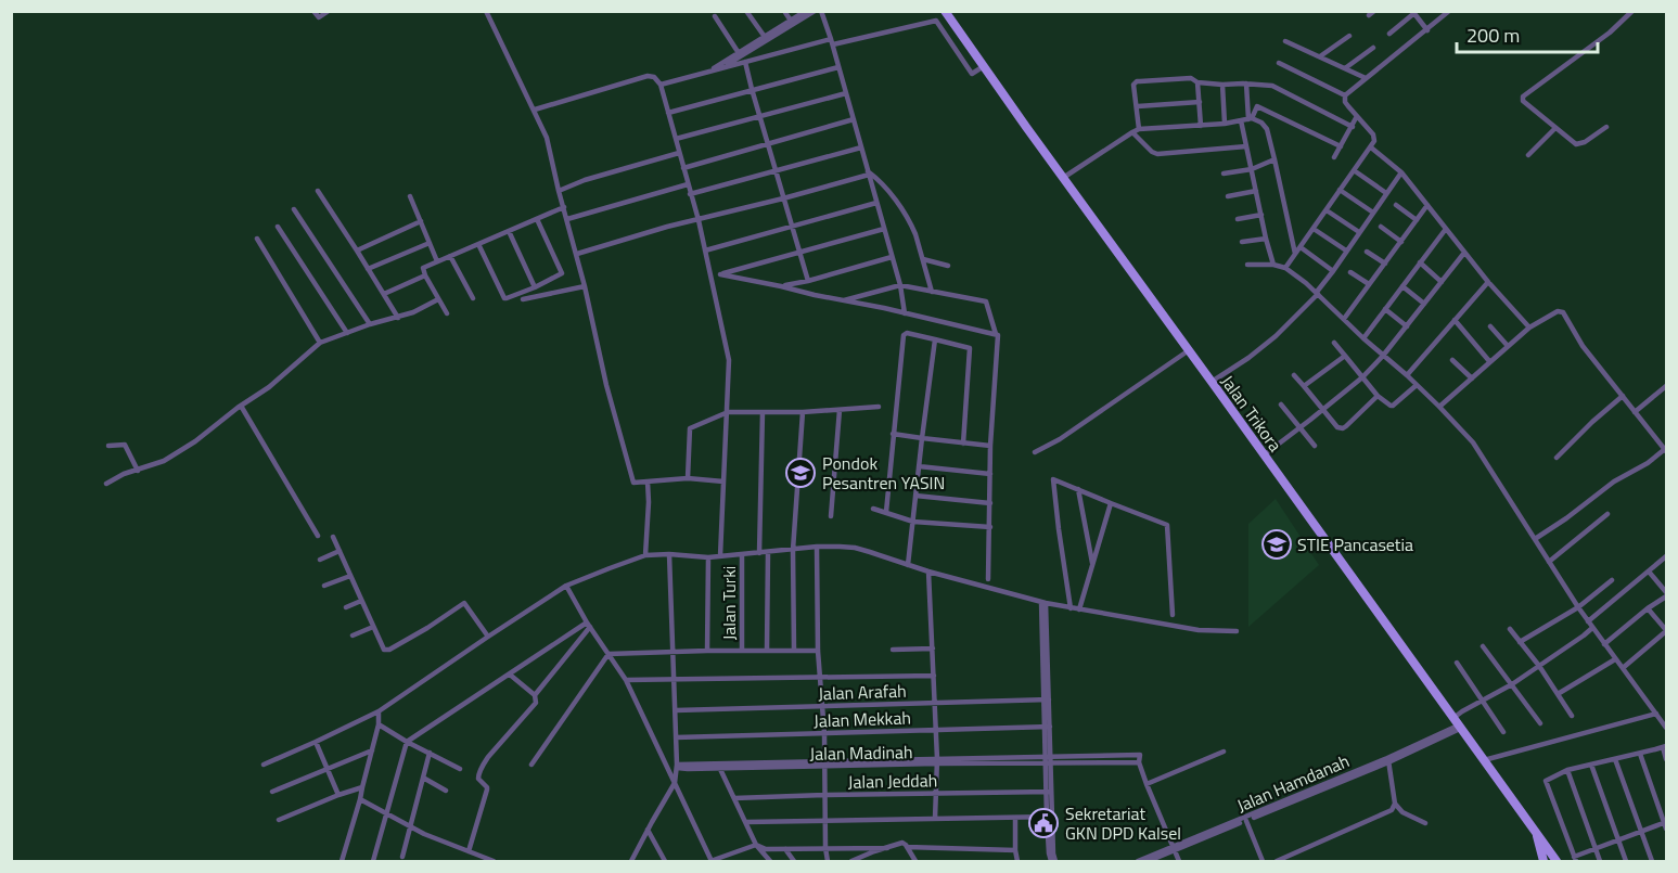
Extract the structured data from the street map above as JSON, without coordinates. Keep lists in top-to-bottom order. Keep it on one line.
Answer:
{"streets":{"main road":["Jalan Trikora"],"street":["Jalan Turki","Jalan Arafah","Jalan Mekkah","Jalan Madinah","Jalan Jeddah","Jalan Hamdanah"]},"crossings":[["Jalan Trikora","Jalan Hamdanah"]],"places":{"school or university":["Pondok Pesantren YASIN","STIE Pancasetia"],"public building":["Sekretariat GKN DPD Kalsel"]},"scale_bar":"200 m"}
